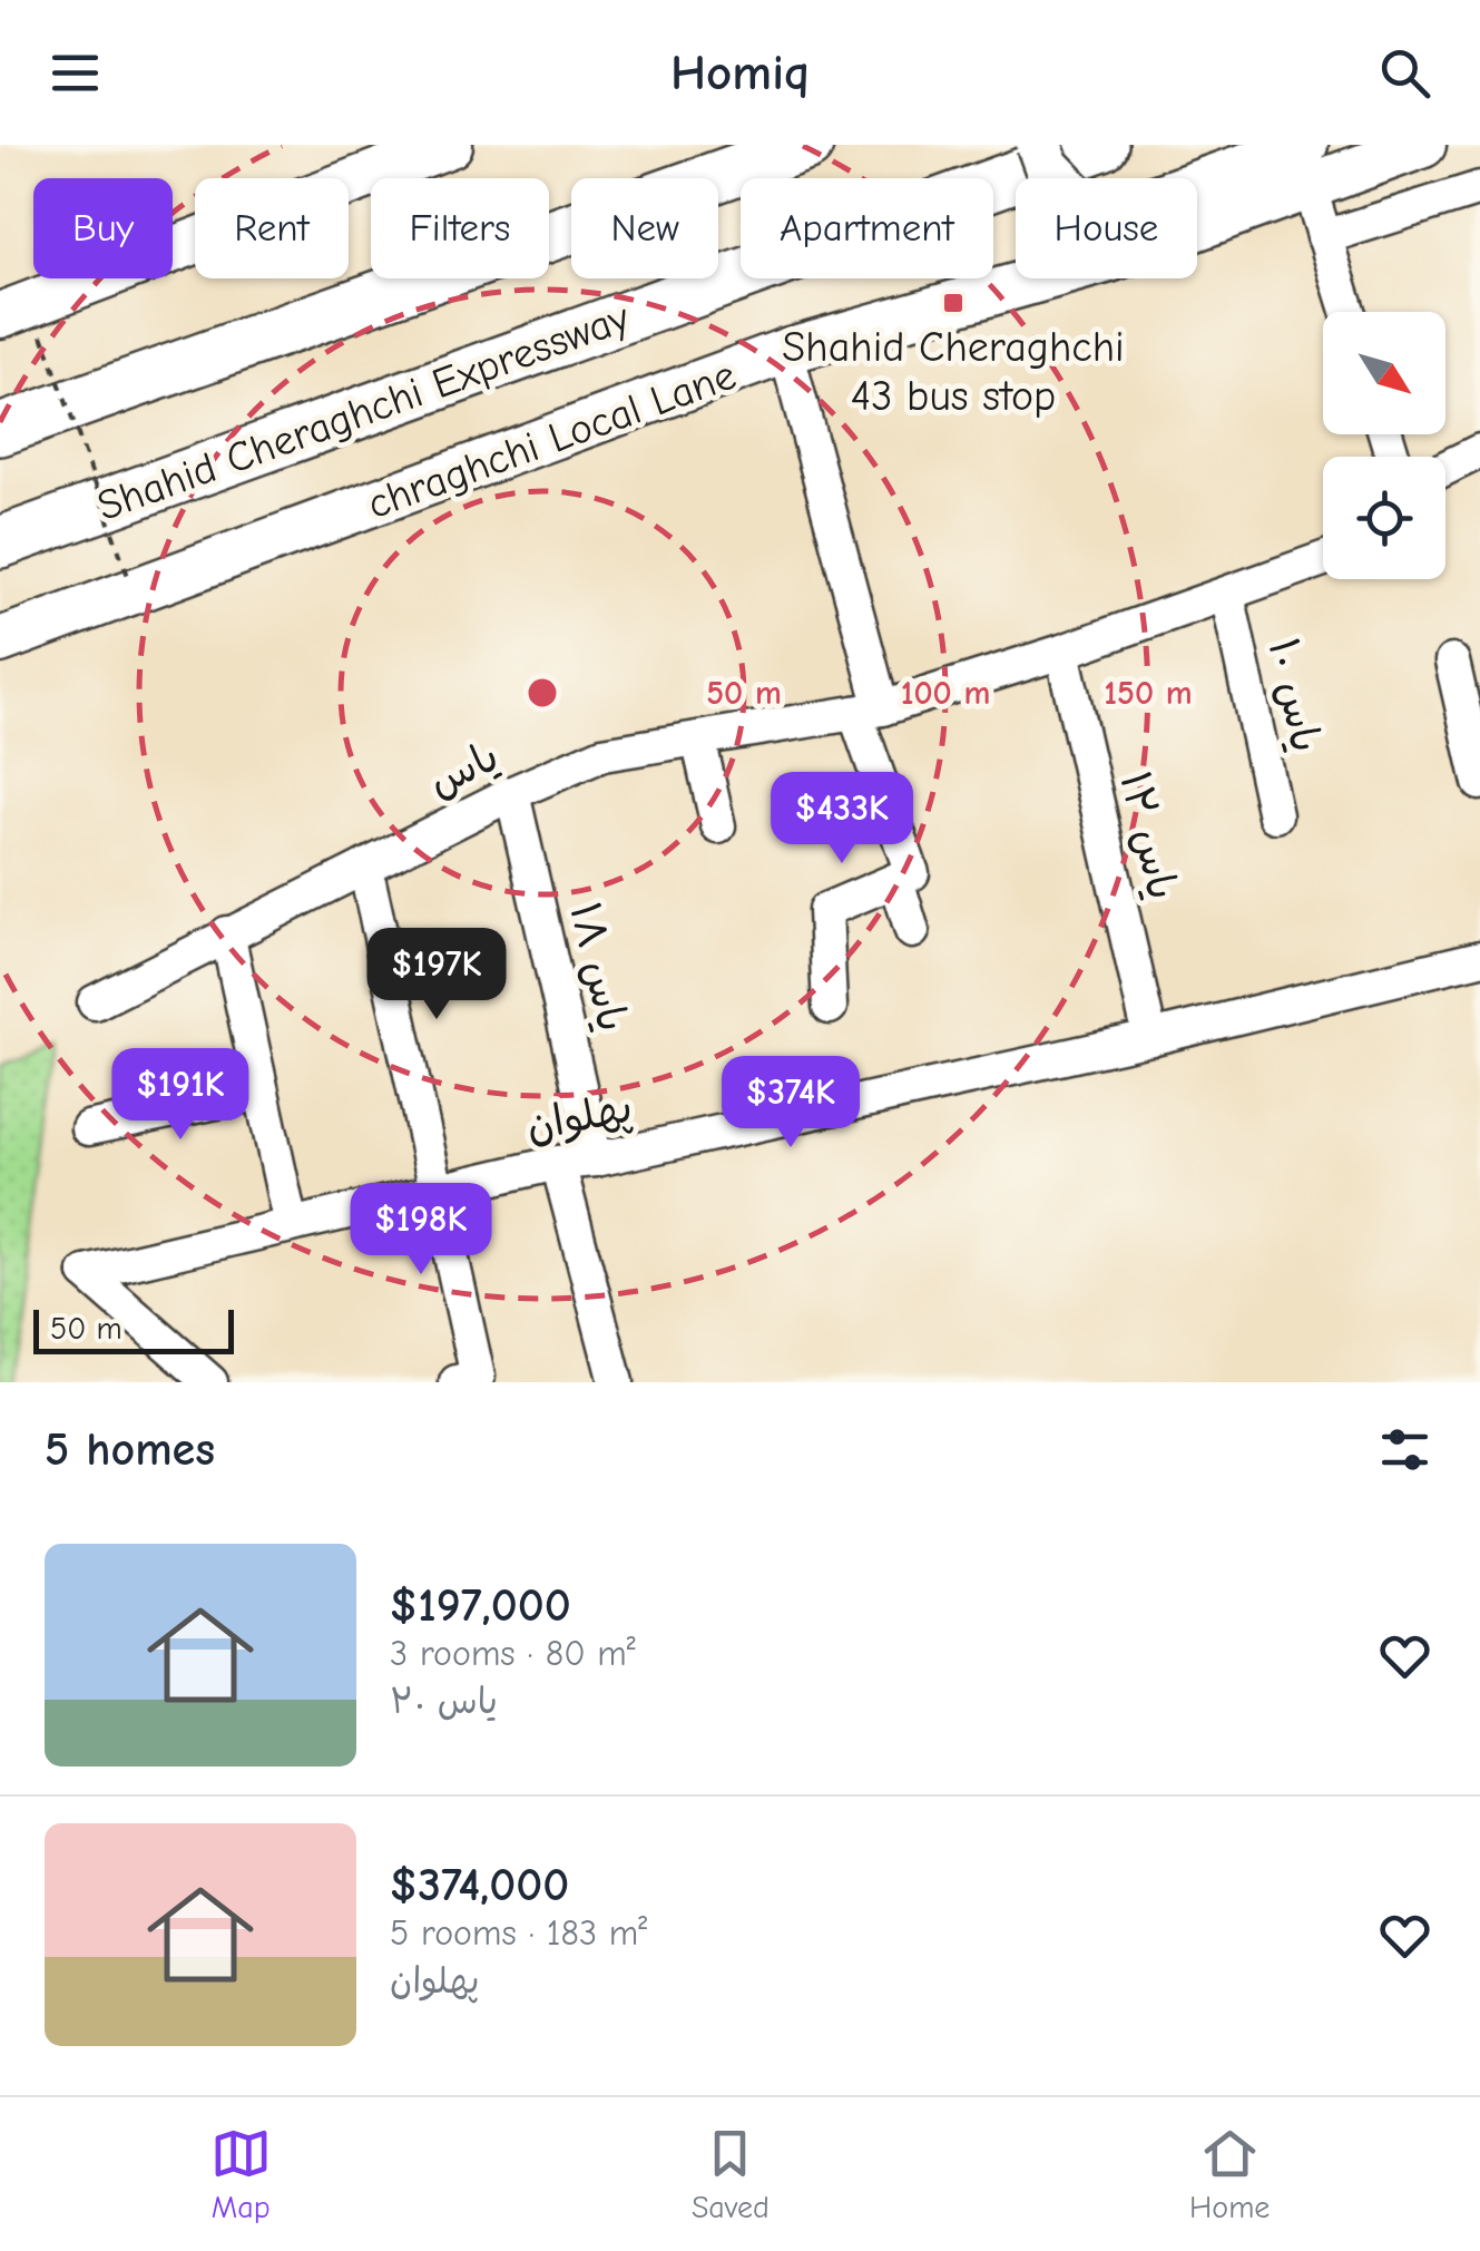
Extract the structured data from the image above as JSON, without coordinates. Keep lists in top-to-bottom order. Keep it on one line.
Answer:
{"streets":{"highway":["Shahid Cheraghchi Expressway"],"main road":["chraghchi Local Lane"],"street":["یاس ۱۰","یاس","یاس ۱۲","یاس ۱۸","پهلوان"]},"crossings":[["یاس ۱۰","یاس"],["یاس","یاس ۱۲"],["یاس","یاس ۱۸"],["یاس ۱۲","پهلوان"],["یاس ۱۸","پهلوان"]],"places":{"transit":["Shahid Cheraghchi 43 bus stop"]},"scale_bar":"50 m","north":"bottom right","page":{"header":"Homiq","chip":["Buy","Rent","Filters","New","Apartment","House"],"price":["$433K","$197K","$191K","$374K","$198K"],"scale":"50 m","heading":"5 homes","list":[{"name":"$197,000","note":"3 rooms · 80 m² · یاس ۲۰"},{"name":"$374,000","note":"5 rooms · 183 m² · پهلوان"}],"tabs":["Map","Saved","Home"]},"rings":["50 m","100 m","150 m"]}
